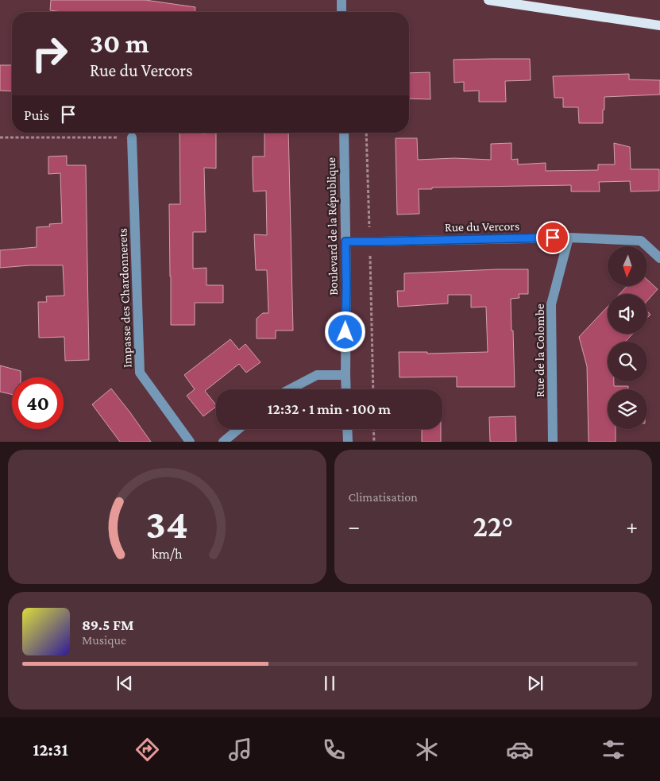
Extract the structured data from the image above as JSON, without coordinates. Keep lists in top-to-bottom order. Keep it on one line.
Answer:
{"streets":{"street":["Boulevard de la République","Rue du Vercors","Impasse des Chardonnerets","Rue de la Colombe"]},"crossings":[["Boulevard de la République","Rue du Vercors"],["Rue du Vercors","Rue de la Colombe"]],"north":"bottom","page":{"turn":["30 m","Rue du Vercors"],"then":"Puis","limit":"40","trip":"12:32 · 1 min · 100 m","tile":"Climatisation","heat":["−","22°","+"],"song":["89.5 FM","Musique"],"tabs":"12:31","gauge":["34","km/h"]}}
